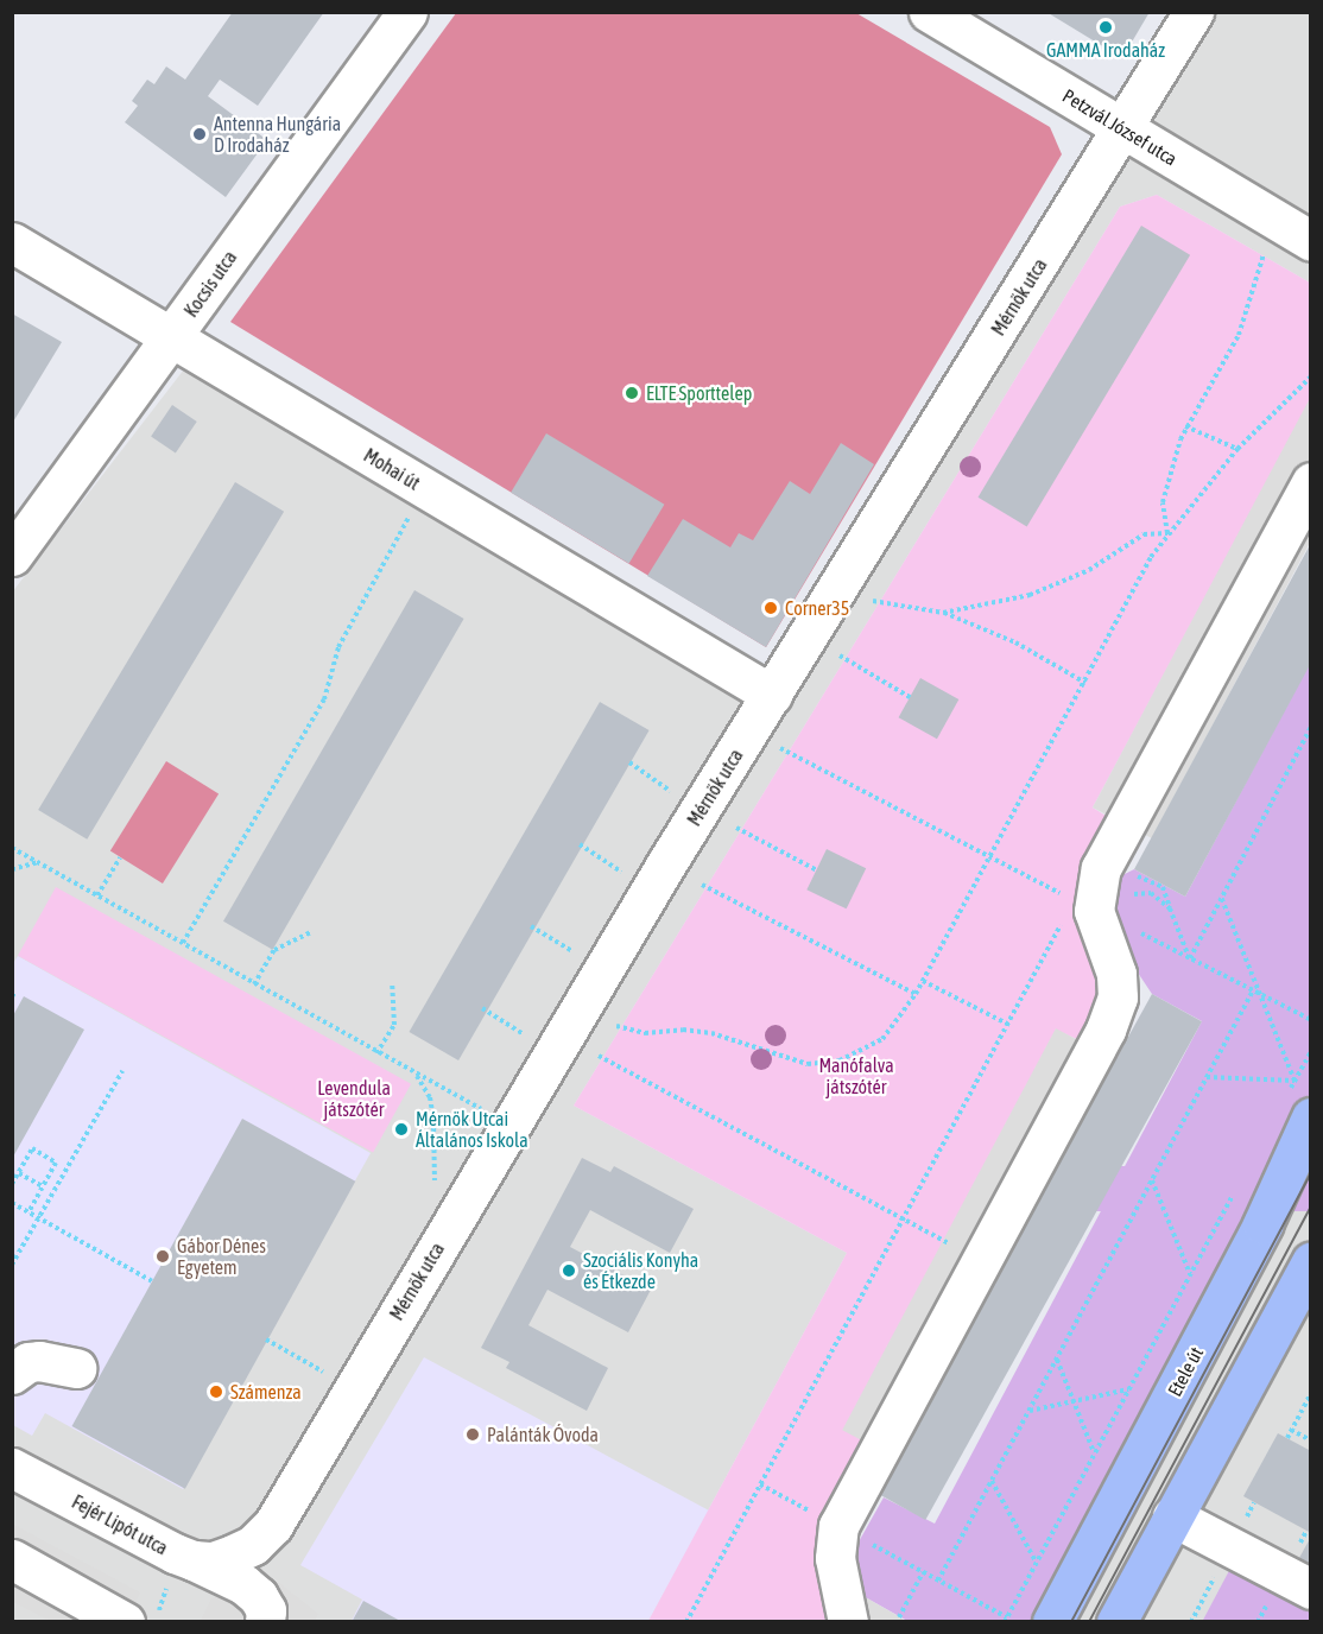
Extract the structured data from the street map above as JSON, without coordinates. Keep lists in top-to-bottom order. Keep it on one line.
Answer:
{"streets":{"main road":["Etele út"],"street":["Petzvál József utca","Kocsis utca","Mérnök utca","Mohai út","Fejér Lipót utca"]},"crossings":[["Petzvál József utca","Mérnök utca"],["Kocsis utca","Mohai út"],["Mérnök utca","Mohai út"],["Mérnök utca","Fejér Lipót utca"]],"parks":["Manófalva játszótér","Levendula játszótér"],"places":["GAMMA Irodaház","Antenna Hungária D Irodaház","ELTE Sporttelep","Corner35","Mérnök Utcai Általános Iskola","Gábor Dénes Egyetem","Szociális Konyha és Étkezde","Számenza","Palánták Óvoda"]}
